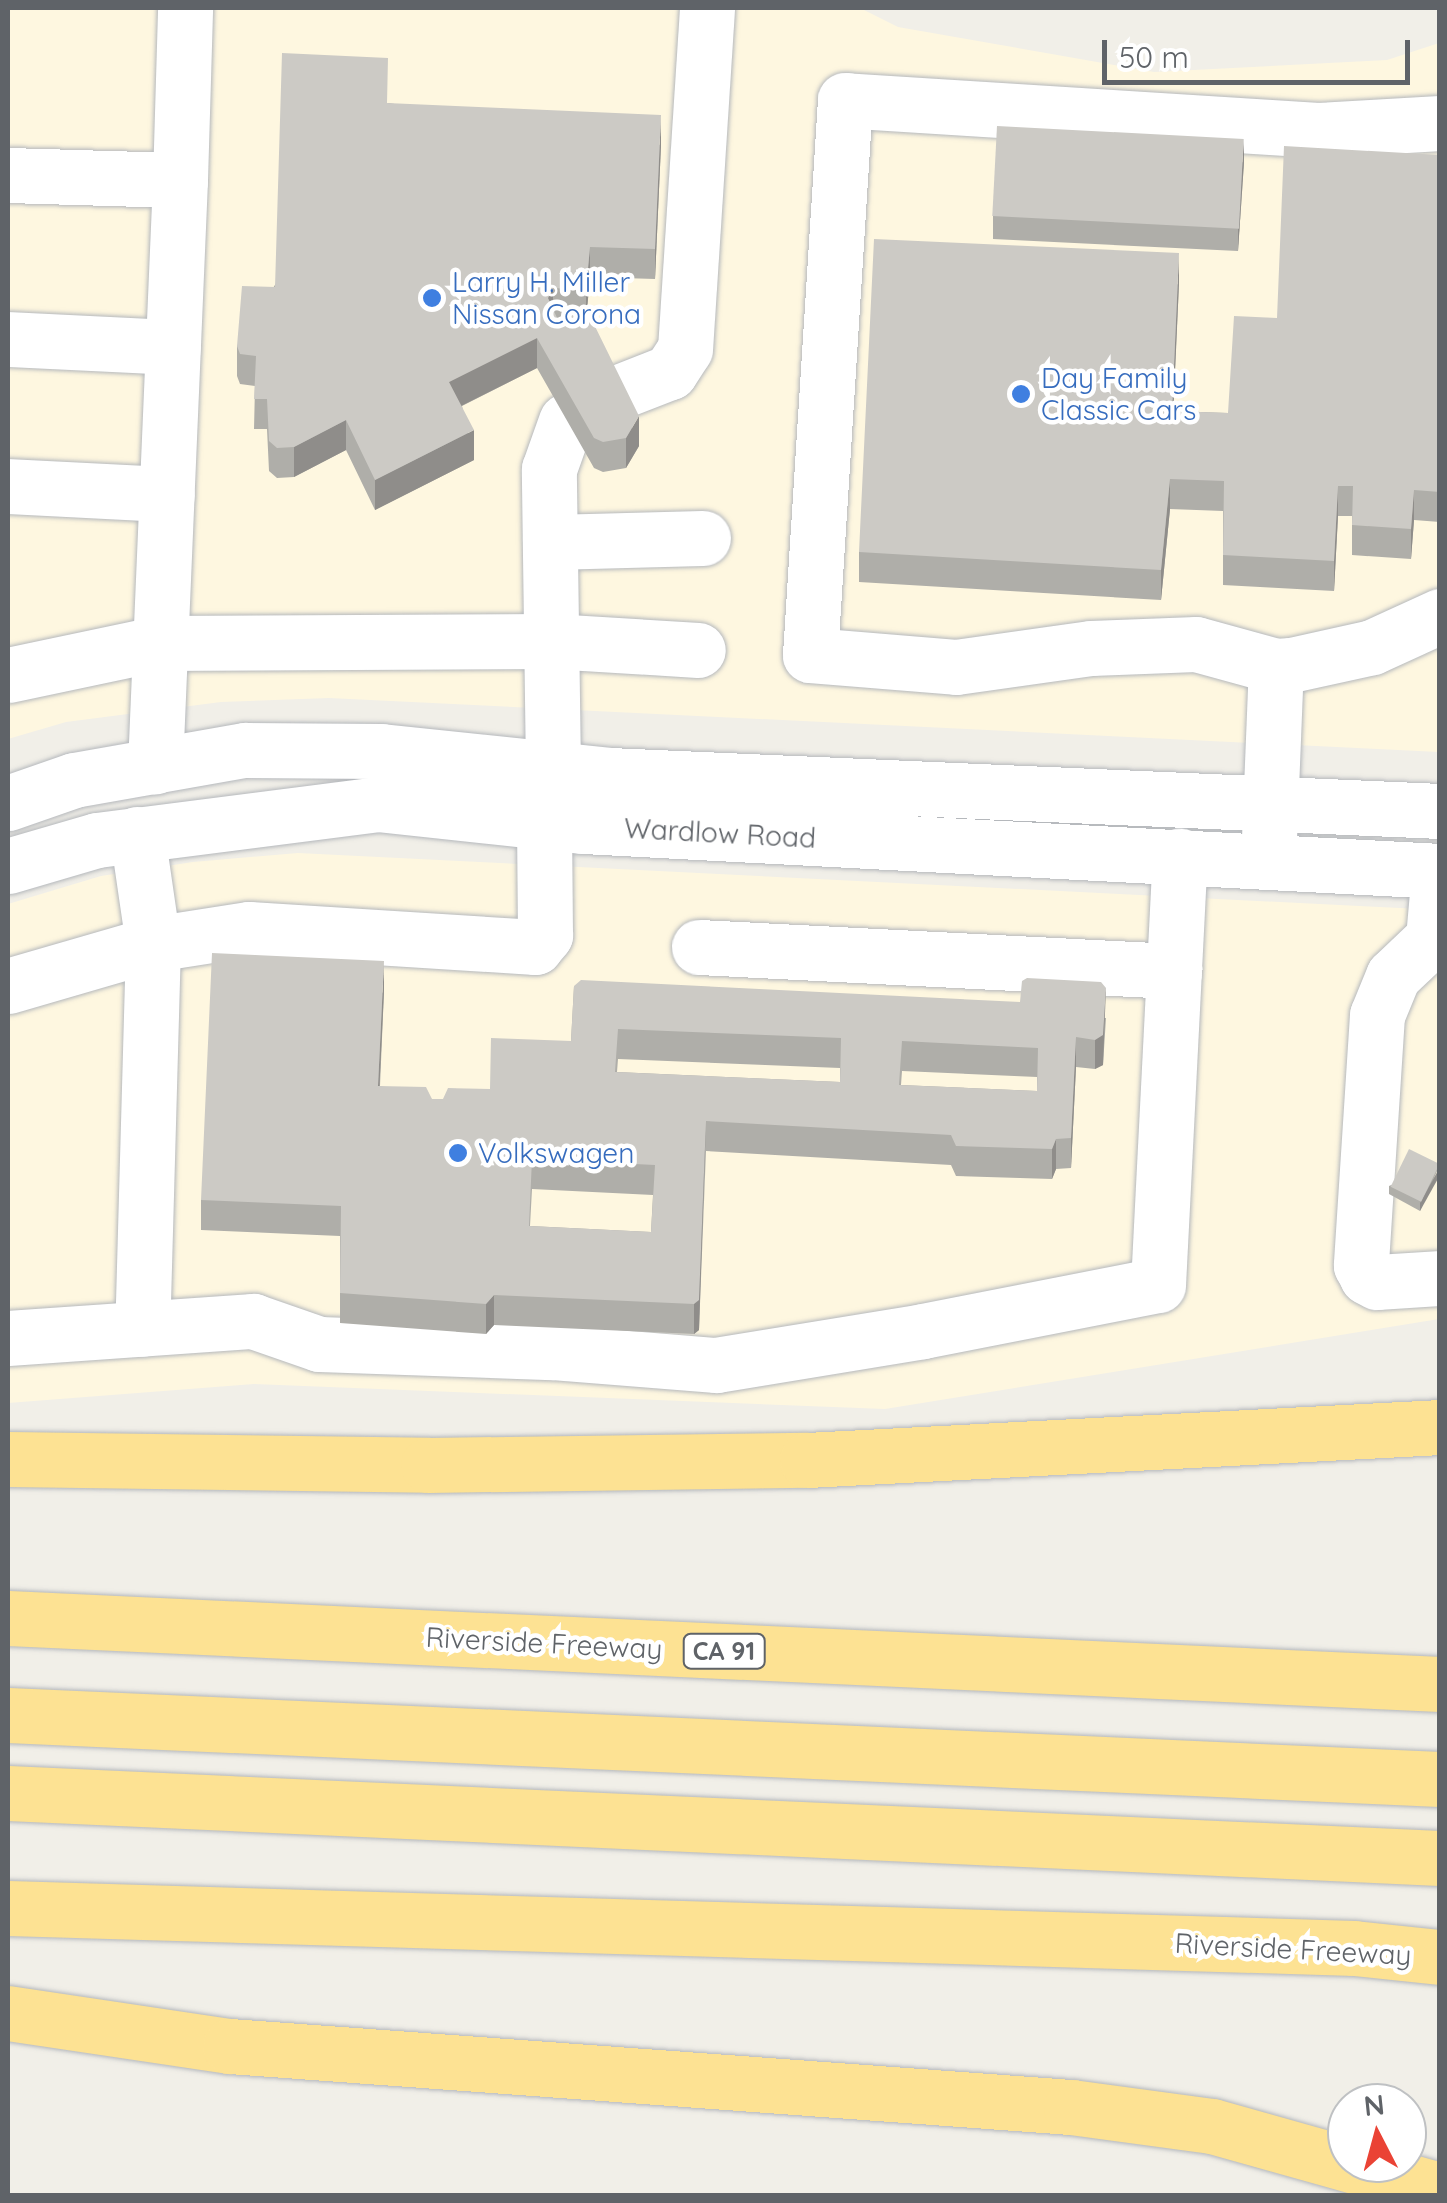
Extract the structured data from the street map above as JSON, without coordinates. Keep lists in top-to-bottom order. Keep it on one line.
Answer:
{"streets":{"highway":["Riverside Freeway","CA 91"],"street":["Wardlow Road"]},"places":["Larry H. Miller Nissan Corona","Day Family Classic Cars","Volkswagen"],"scale_bar":"50 m","north":"top"}
